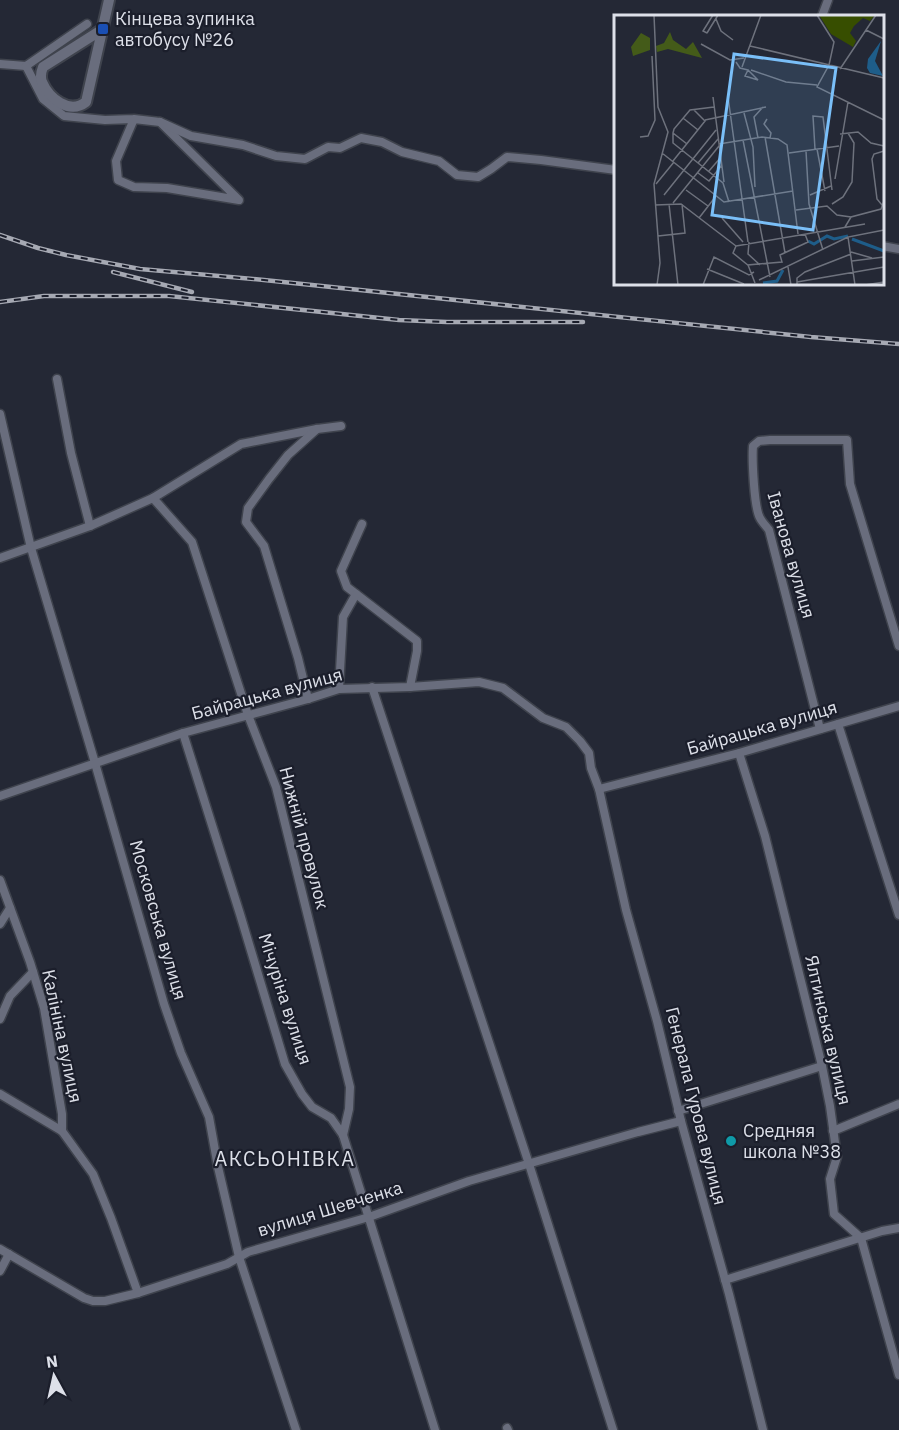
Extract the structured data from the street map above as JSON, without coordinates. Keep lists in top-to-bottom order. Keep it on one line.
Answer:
{"streets":{"street":["Іванова вулиця","Байрацька вулиця","Нижній провулок","Московська вулиця","Мічуріна вулиця","Ялтинська вулиця","Калініна вулиця","Генерала Гурова вулиця","вулиця Шевченка"]},"crossings":[["Іванова вулиця","Байрацька вулиця"],["Байрацька вулиця","Нижній провулок"],["Байрацька вулиця","Московська вулиця"],["Байрацька вулиця","Мічуріна вулиця"],["Байрацька вулиця","Ялтинська вулиця"],["Байрацька вулиця","Генерала Гурова вулиця"],["Нижній провулок","Мічуріна вулиця"],["Московська вулиця","вулиця Шевченка"],["Мічуріна вулиця","вулиця Шевченка"],["Генерала Гурова вулиця","вулиця Шевченка"]],"districts":["АКСЬОНІВКА"],"places":{"transit":["Кінцева зупинка автобусу №26"],"other":["Средняя школа №38"]},"north":"top"}
